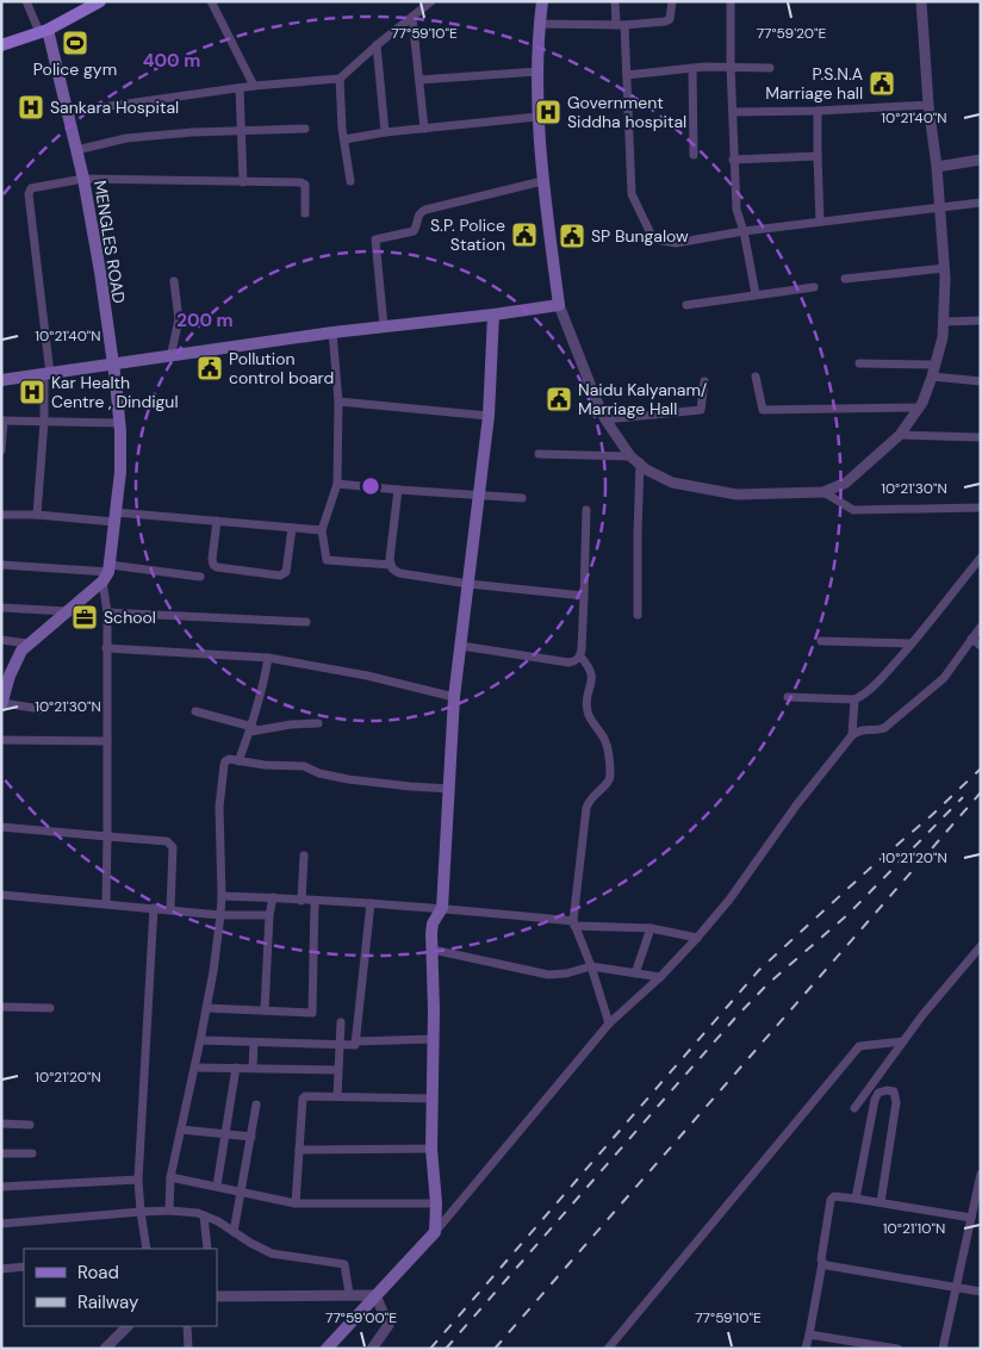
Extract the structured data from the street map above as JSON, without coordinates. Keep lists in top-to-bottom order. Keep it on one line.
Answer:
{"streets":{"main road":["MENGLES ROAD"]},"places":{"sports":["Police gym"],"public building":["P.S.N.A Marriage hall","S.P. Police Station","SP Bungalow","Pollution control board","Naidu Kalyanam/ Marriage Hall"],"hospital":["Sankara Hospital","Government Siddha hospital","Kar Health Centre , Dindigul"],"office":["School"]},"legend":["Road","Railway"],"coordinates":["77°59'10\"E","77°59'20\"E","10°21'40\"N","10°21'30\"N","10°21'20\"N","10°21'10\"N","77°59'00\"E"],"rings":["400 m","200 m"]}
